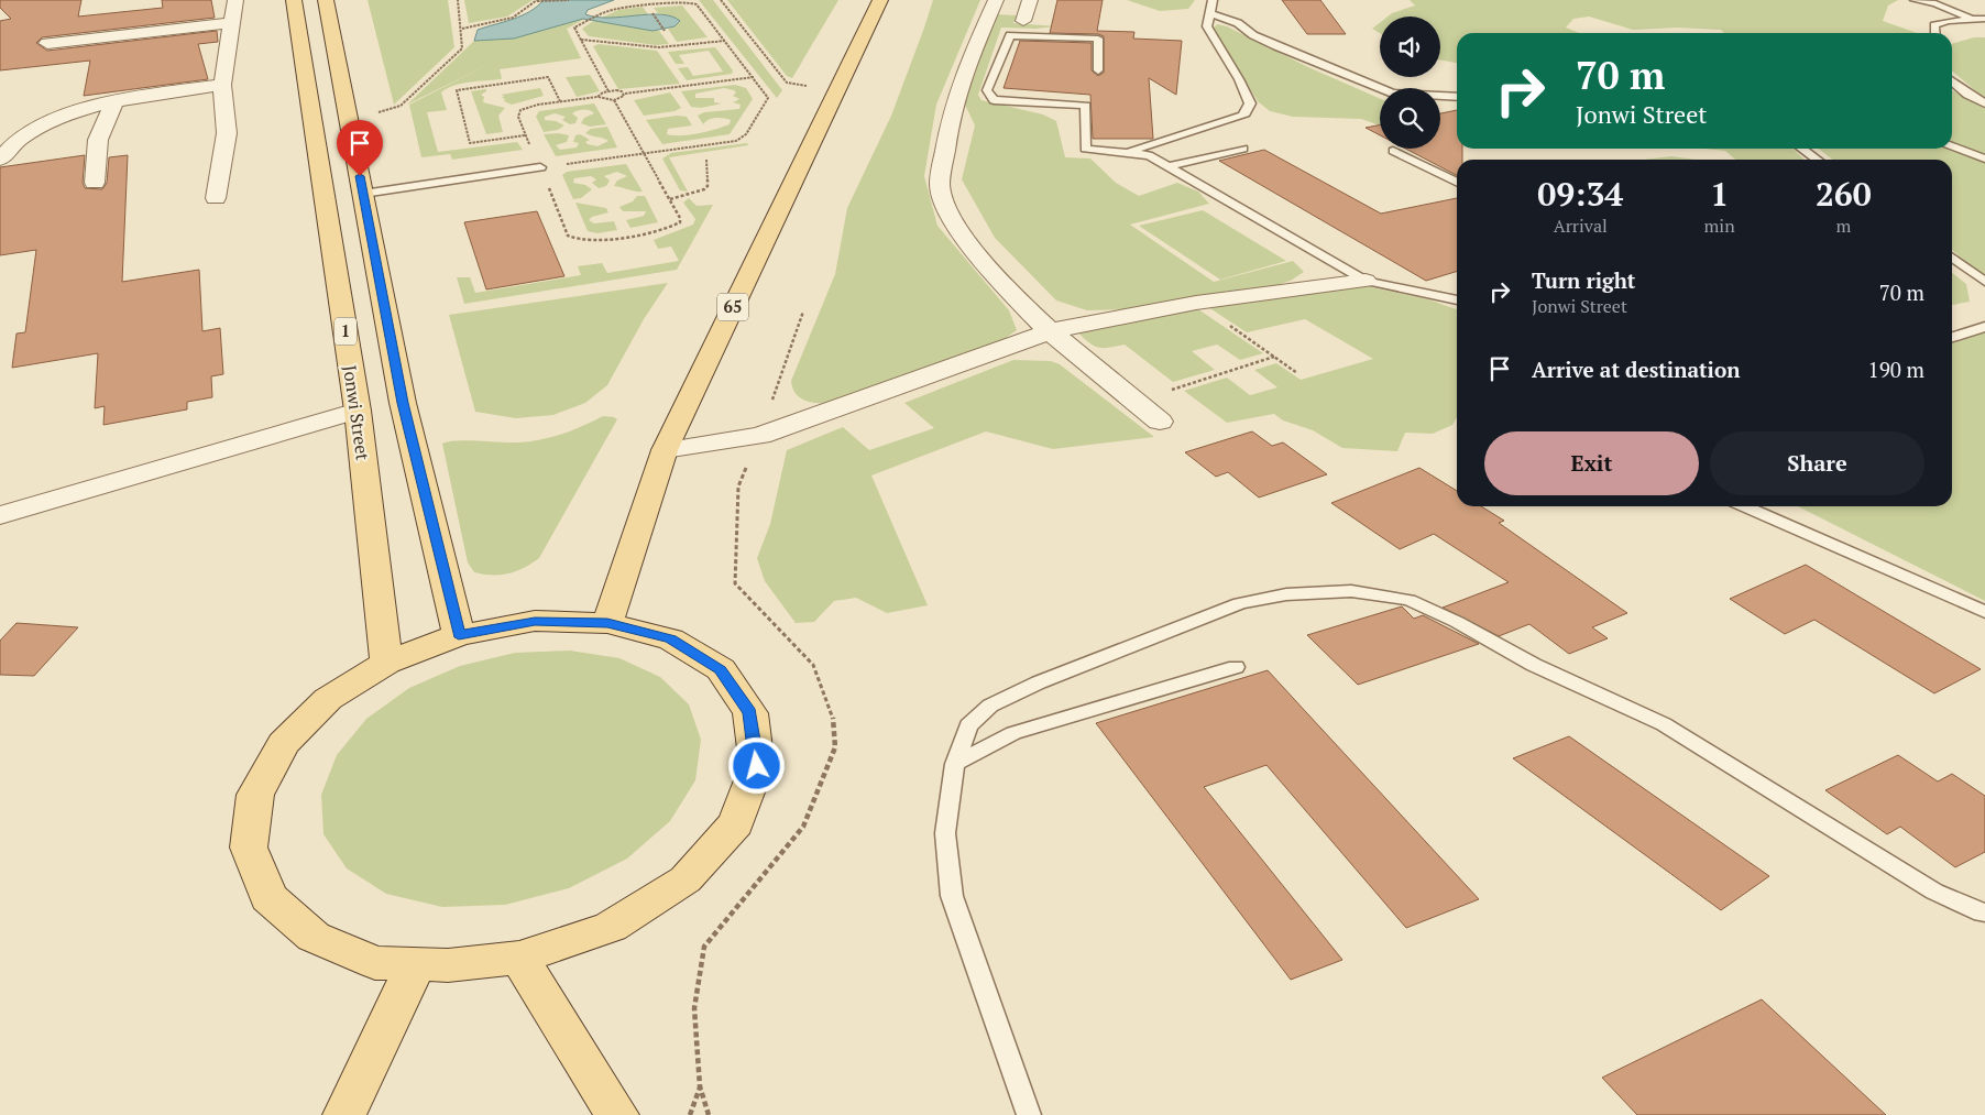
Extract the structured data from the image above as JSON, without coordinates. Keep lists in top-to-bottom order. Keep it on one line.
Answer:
{"streets":{"main road":["65","1","Jonwi Street"]},"page":{"turn":["70 m","Jonwi Street"],"eta":["09:34","Arrival","1","min","260","m"],"list":[{"name":"Turn right","note":"Jonwi Street","value":"70 m"},{"name":"Arrive at destination","value":"190 m"}],"buttons":["Exit","Share"]}}
